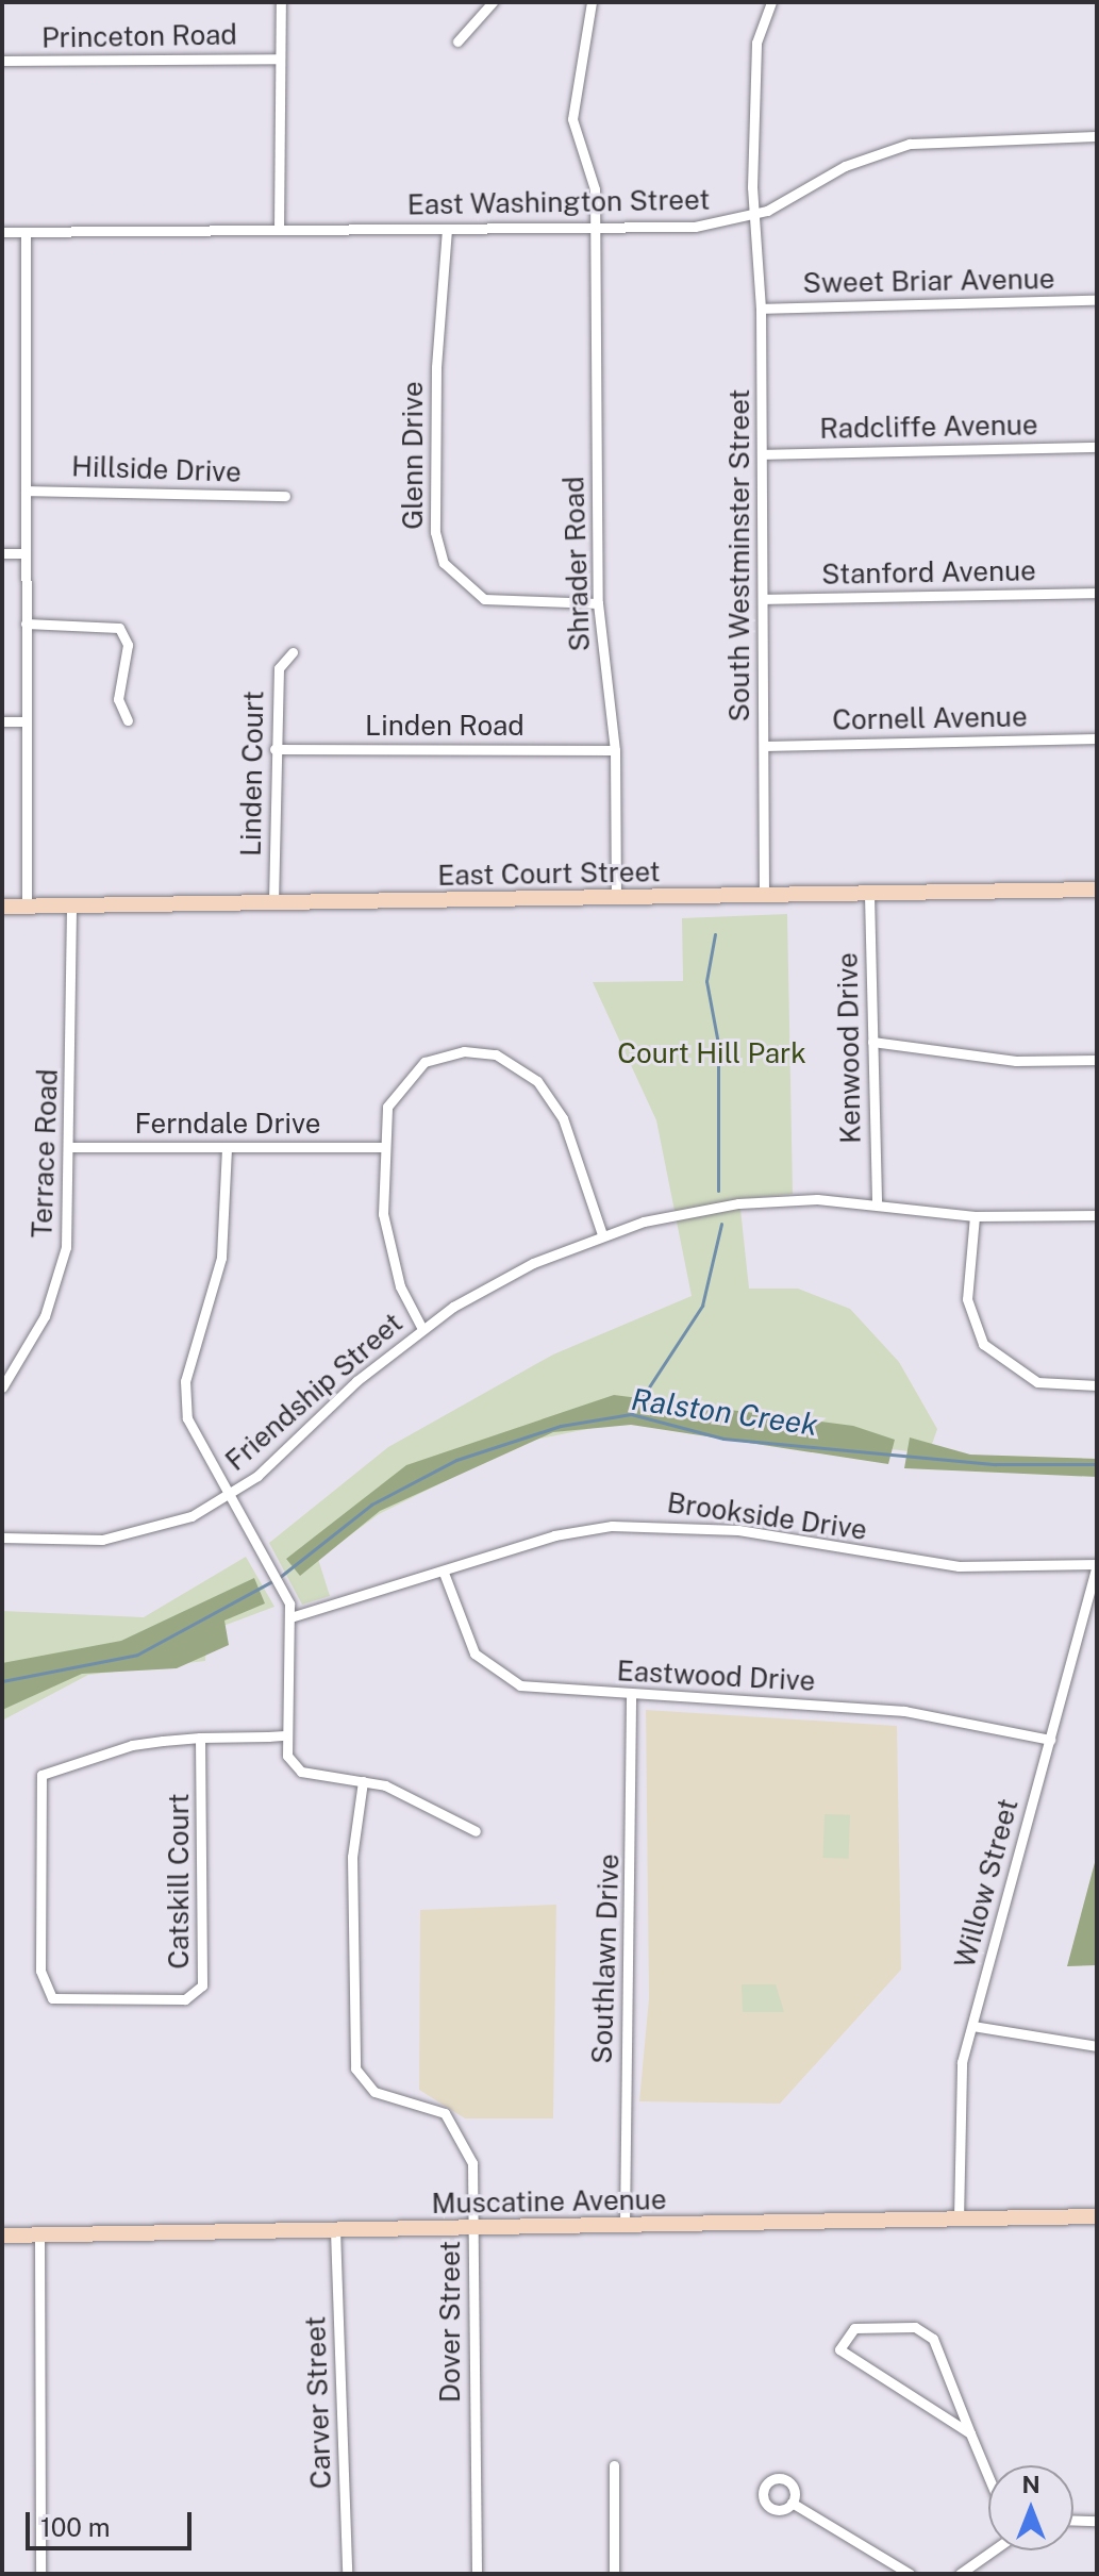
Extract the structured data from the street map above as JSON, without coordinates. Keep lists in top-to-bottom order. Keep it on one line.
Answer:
{"streets":{"street":["Princeton Road","East Washington Street","Sweet Briar Avenue","Radcliffe Avenue","Glenn Drive","Hillside Drive","South Westminster Street","Shrader Road","Stanford Avenue","Cornell Avenue","Linden Road","Linden Court","East Court Street","Kenwood Drive","Ferndale Drive","Terrace Road","Friendship Street","Brookside Drive","Eastwood Drive","Catskill Court","Willow Street","Southlawn Drive","Muscatine Avenue","Dover Street","Carver Street"]},"crossings":[["East Washington Street","Glenn Drive"],["East Washington Street","South Westminster Street"],["East Washington Street","Shrader Road"],["Sweet Briar Avenue","South Westminster Street"],["Radcliffe Avenue","South Westminster Street"],["Glenn Drive","Shrader Road"],["South Westminster Street","Stanford Avenue"],["South Westminster Street","Cornell Avenue"],["South Westminster Street","East Court Street"],["Shrader Road","Linden Road"],["Shrader Road","East Court Street"],["Linden Road","Linden Court"],["Linden Court","East Court Street"],["East Court Street","Kenwood Drive"],["East Court Street","Terrace Road"],["Kenwood Drive","Friendship Street"],["Ferndale Drive","Terrace Road"],["Brookside Drive","Eastwood Drive"],["Brookside Drive","Willow Street"],["Eastwood Drive","Willow Street"],["Eastwood Drive","Southlawn Drive"],["Willow Street","Muscatine Avenue"],["Southlawn Drive","Muscatine Avenue"],["Muscatine Avenue","Dover Street"],["Muscatine Avenue","Carver Street"]],"water":["Ralston Creek"],"parks":["Court Hill Park"],"scale_bar":"100 m","north":"top"}
